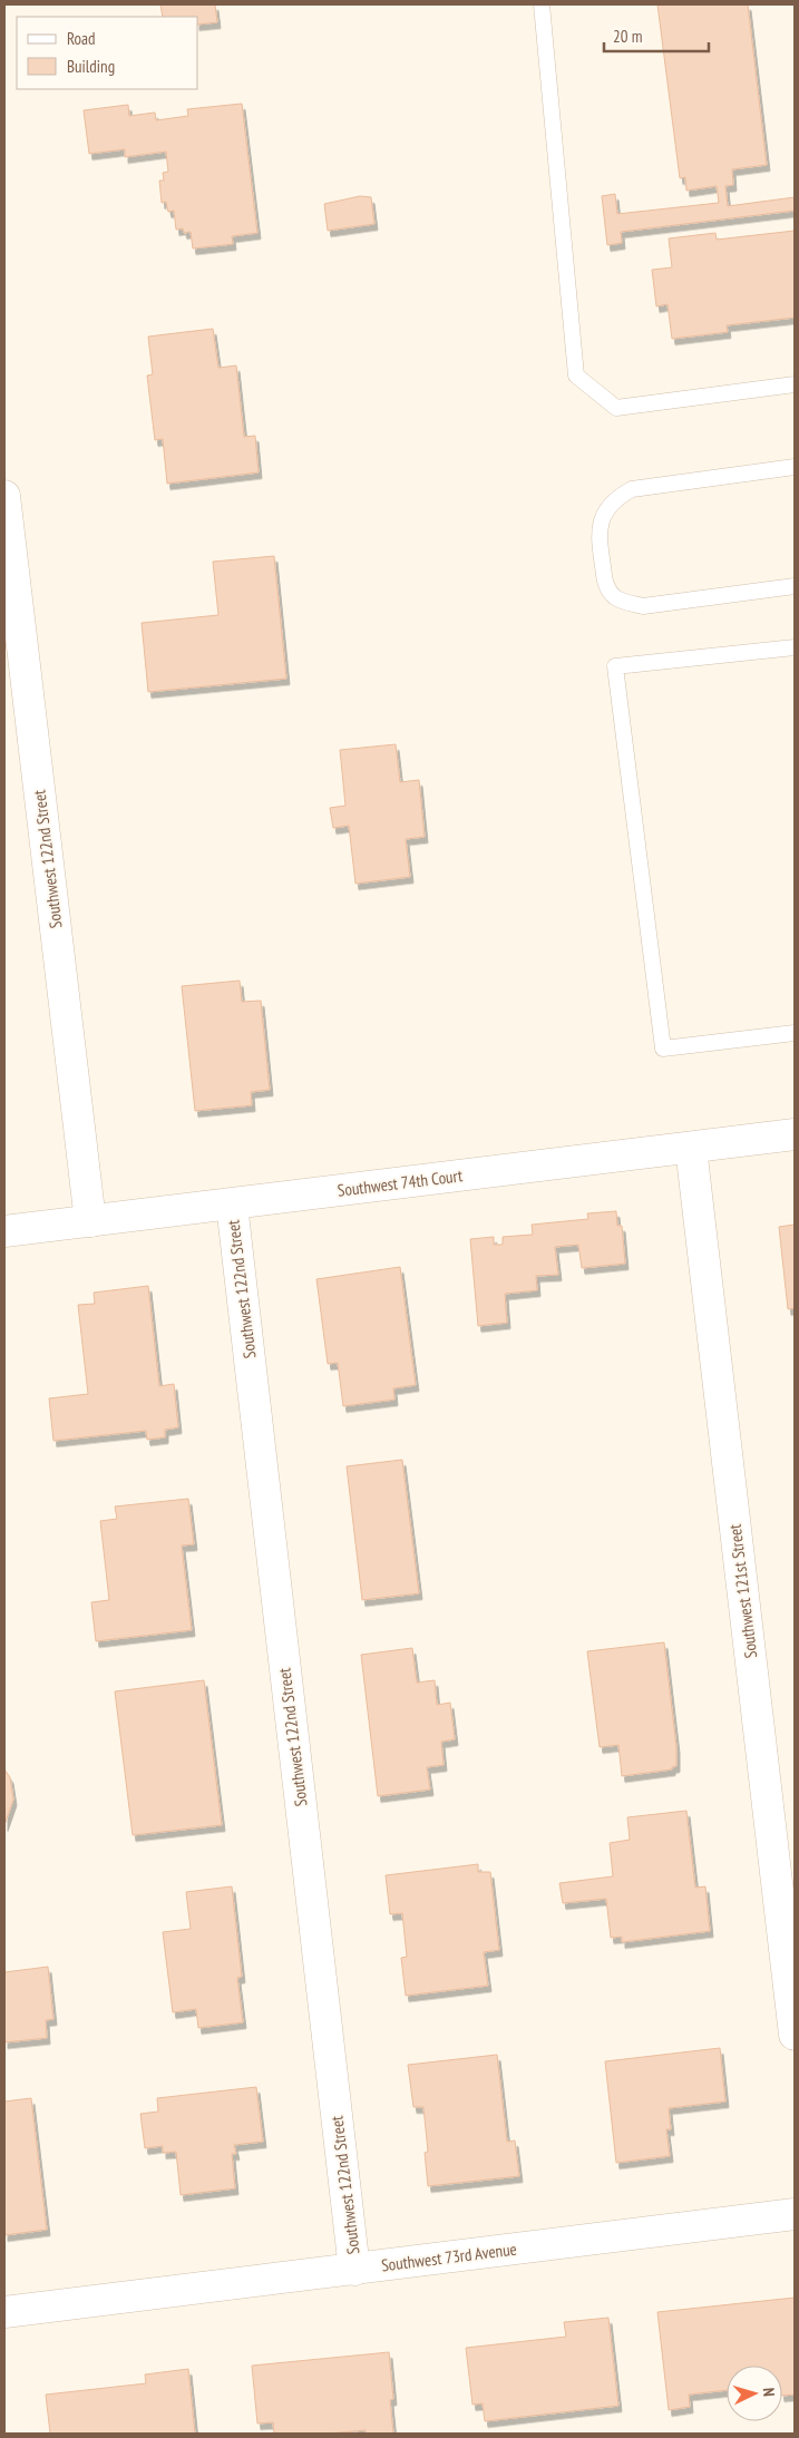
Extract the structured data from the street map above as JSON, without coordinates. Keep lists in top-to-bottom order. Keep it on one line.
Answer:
{"streets":{"street":["Southwest 122nd Street","Southwest 74th Court","Southwest 121st Street","Southwest 73rd Avenue"]},"crossings":[["Southwest 122nd Street","Southwest 74th Court"],["Southwest 122nd Street","Southwest 73rd Avenue"],["Southwest 74th Court","Southwest 121st Street"]],"legend":["Road","Building"],"scale_bar":"20 m","north":"right"}
